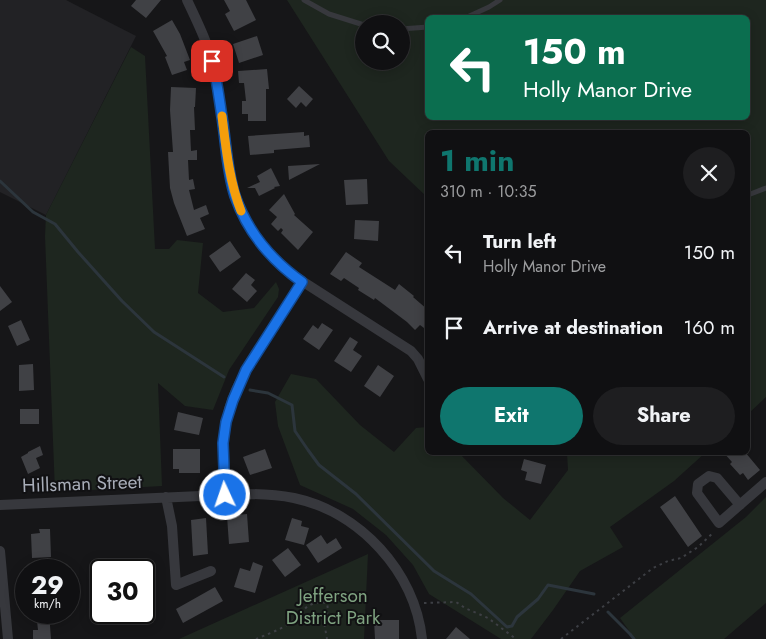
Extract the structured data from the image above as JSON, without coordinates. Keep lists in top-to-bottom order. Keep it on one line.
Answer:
{"streets":{"street":["Hillsman Street"]},"parks":["Jefferson District Park"],"page":{"turn":["150 m","Holly Manor Drive"],"heading":["1 min","310 m · 10:35"],"list":[{"name":"Turn left","note":"Holly Manor Drive","value":"150 m"},{"name":"Arrive at destination","value":"160 m"}],"buttons":["Exit","Share"],"speed":"29 km/h","limit":"30"}}
